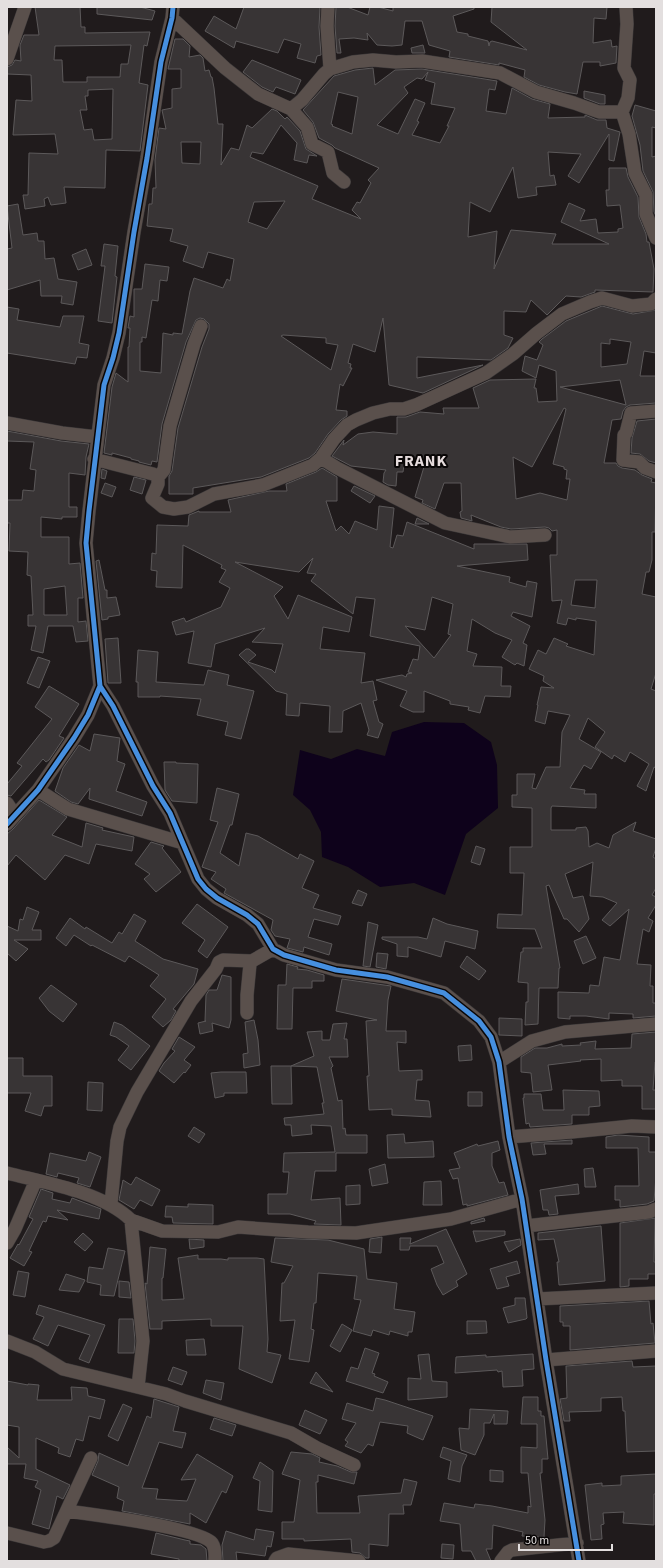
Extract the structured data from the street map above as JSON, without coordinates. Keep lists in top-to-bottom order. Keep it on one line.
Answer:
{"districts":["FRANK"],"scale_bar":"50 m"}
